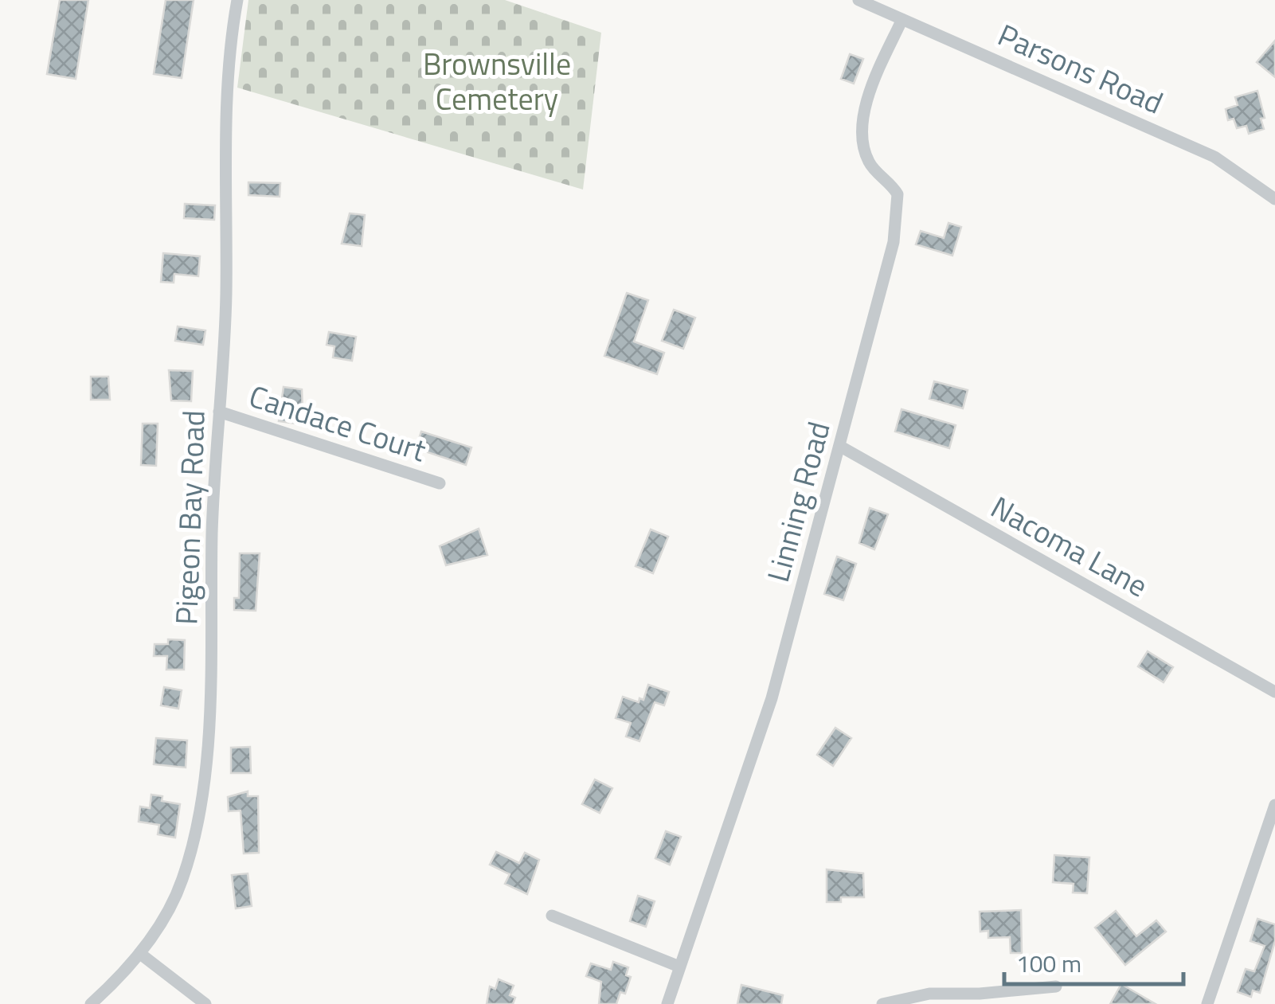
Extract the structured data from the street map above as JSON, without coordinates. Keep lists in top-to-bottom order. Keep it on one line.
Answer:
{"streets":{"street":["Parsons Road","Candace Court","Linning Road","Pigeon Bay Road","Nacoma Lane"]},"crossings":[["Parsons Road","Linning Road"],["Candace Court","Pigeon Bay Road"],["Linning Road","Nacoma Lane"]],"parks":["Brownsville Cemetery"],"scale_bar":"100 m"}
